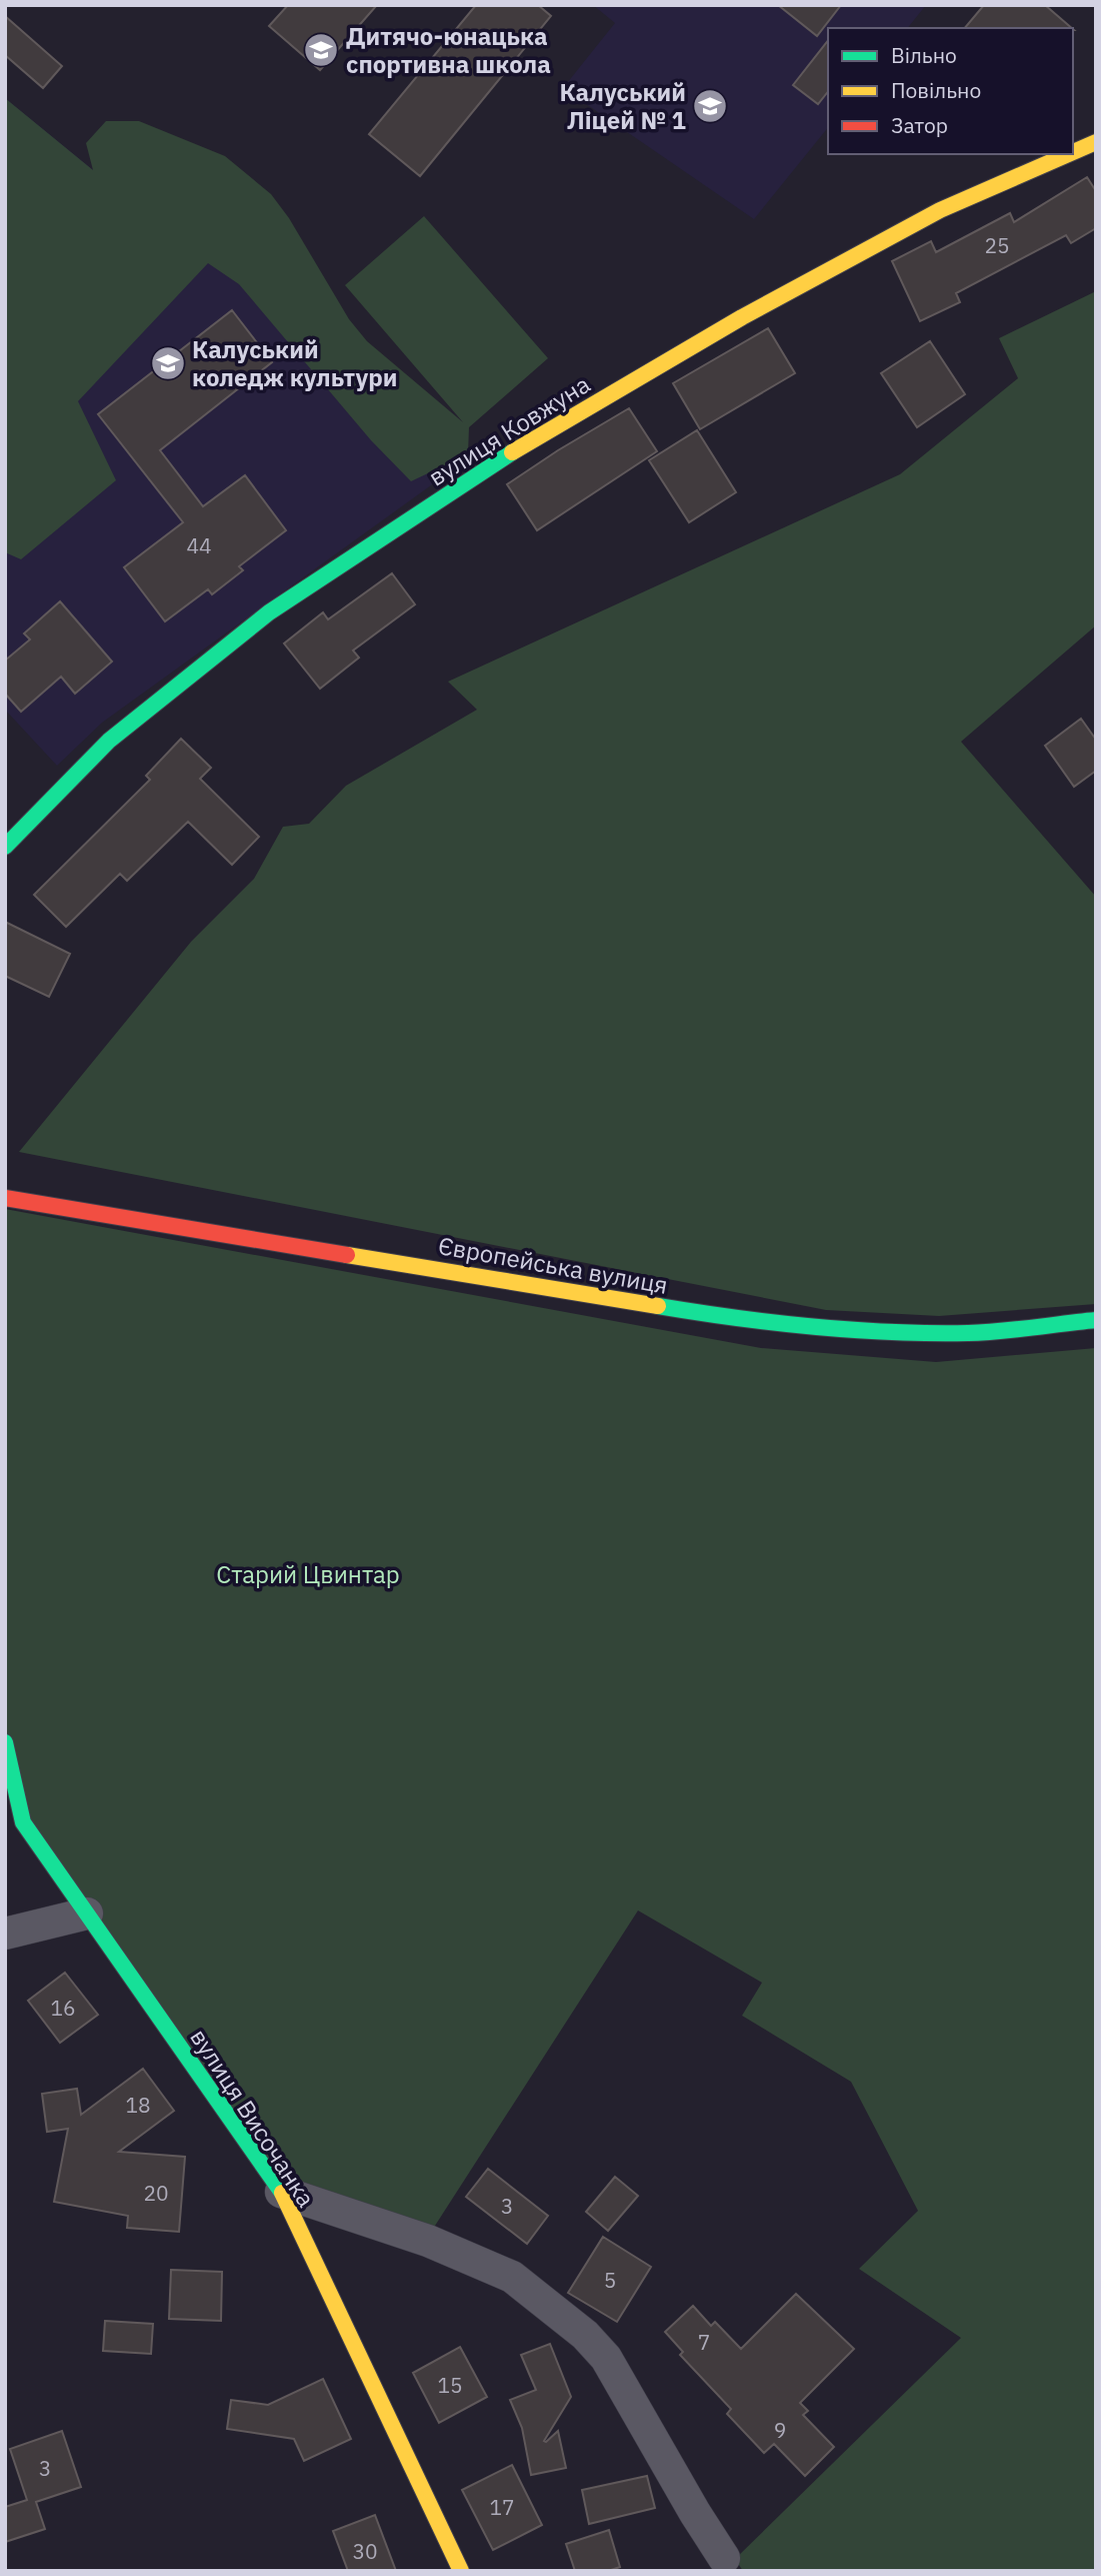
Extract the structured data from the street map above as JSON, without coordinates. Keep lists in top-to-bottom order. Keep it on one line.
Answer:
{"streets":{"street":["вулиця Ковжуна","Європейська вулиця","вулиця Височанка"]},"parks":["Старий Цвинтар"],"places":{"school or university":["Дитячо-юнацька спортивна школа","Калуський Ліцей № 1","Калуський коледж культури"]},"house_numbers":["25","44","16","18","20","3","5","7","15","9","3","17","30"],"legend":["Вільно","Повільно","Затор"]}
